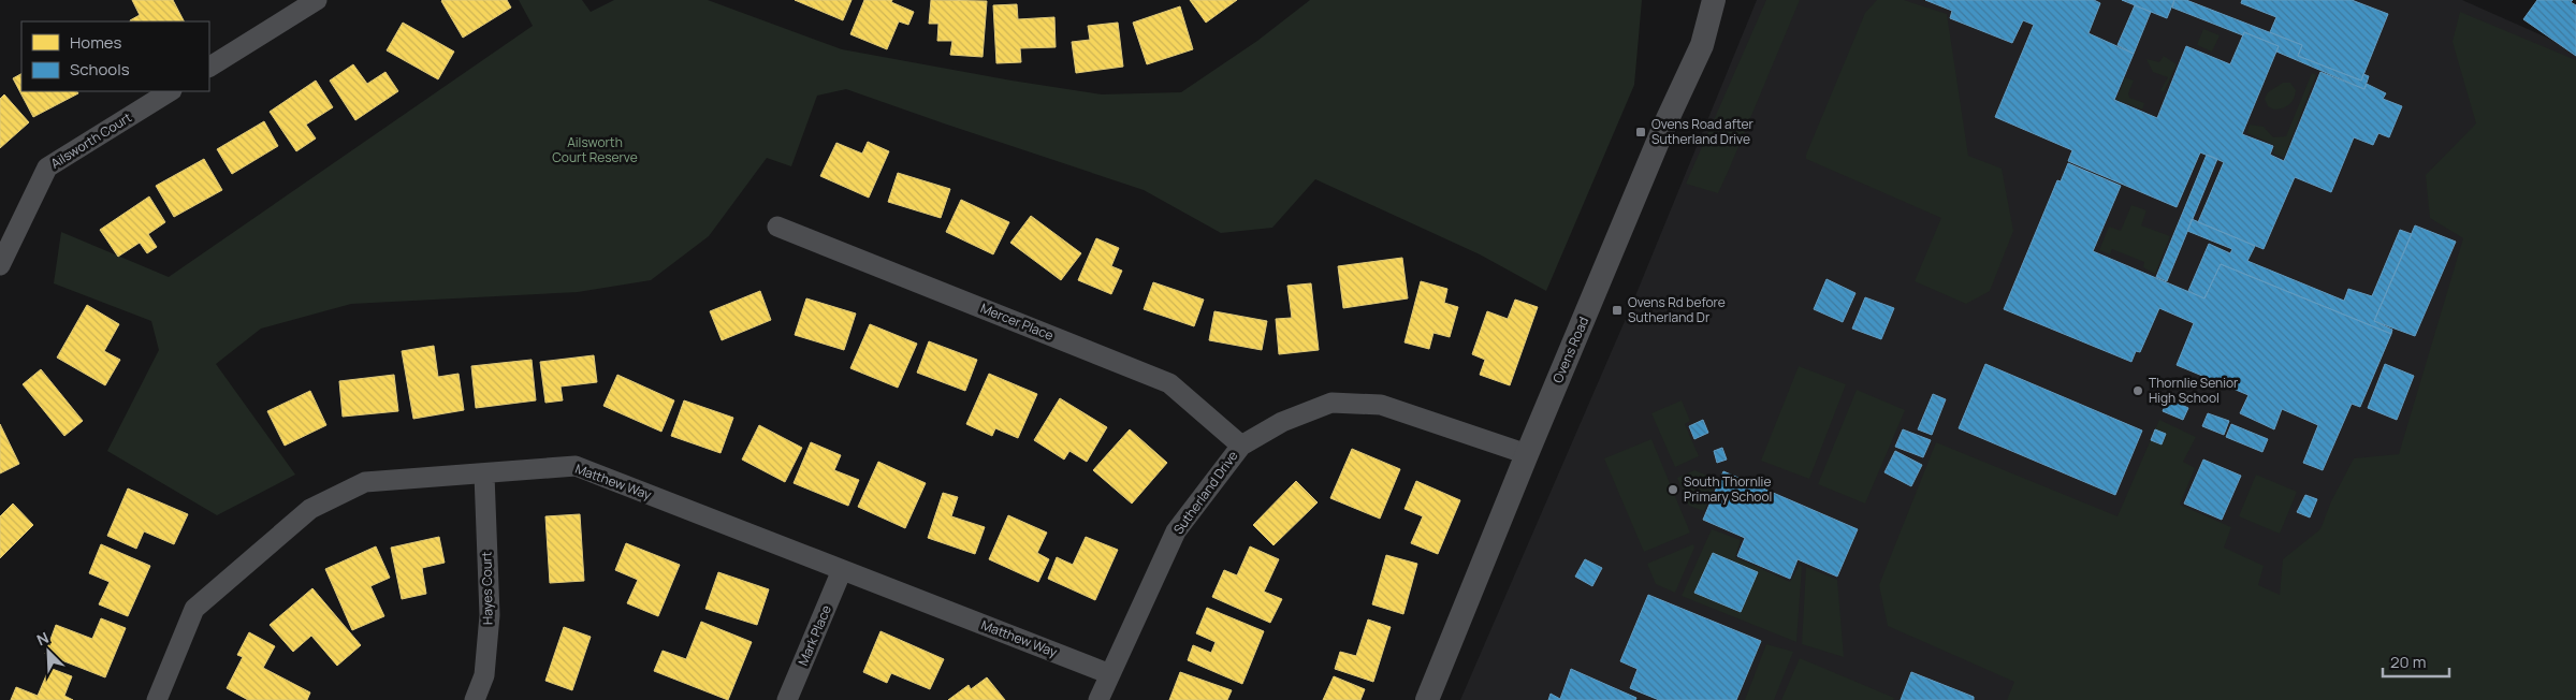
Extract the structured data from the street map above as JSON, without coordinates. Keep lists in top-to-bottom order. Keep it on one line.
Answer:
{"streets":{"street":["Ailsworth Court","Mercer Place","Ovens Road","Matthew Way","Sutherland Drive","Hayes Court","Mark Place"]},"crossings":[["Mercer Place","Sutherland Drive"],["Ovens Road","Sutherland Drive"],["Matthew Way","Sutherland Drive"],["Matthew Way","Hayes Court"],["Matthew Way","Mark Place"]],"parks":["Ailsworth Court Reserve"],"places":{"transit":["Ovens Road after Sutherland Drive","Ovens Rd before Sutherland Dr"],"other":["Thornlie Senior High School","South Thornlie Primary School"]},"legend":["Homes","Schools"],"scale_bar":"20 m","north":"top left"}
